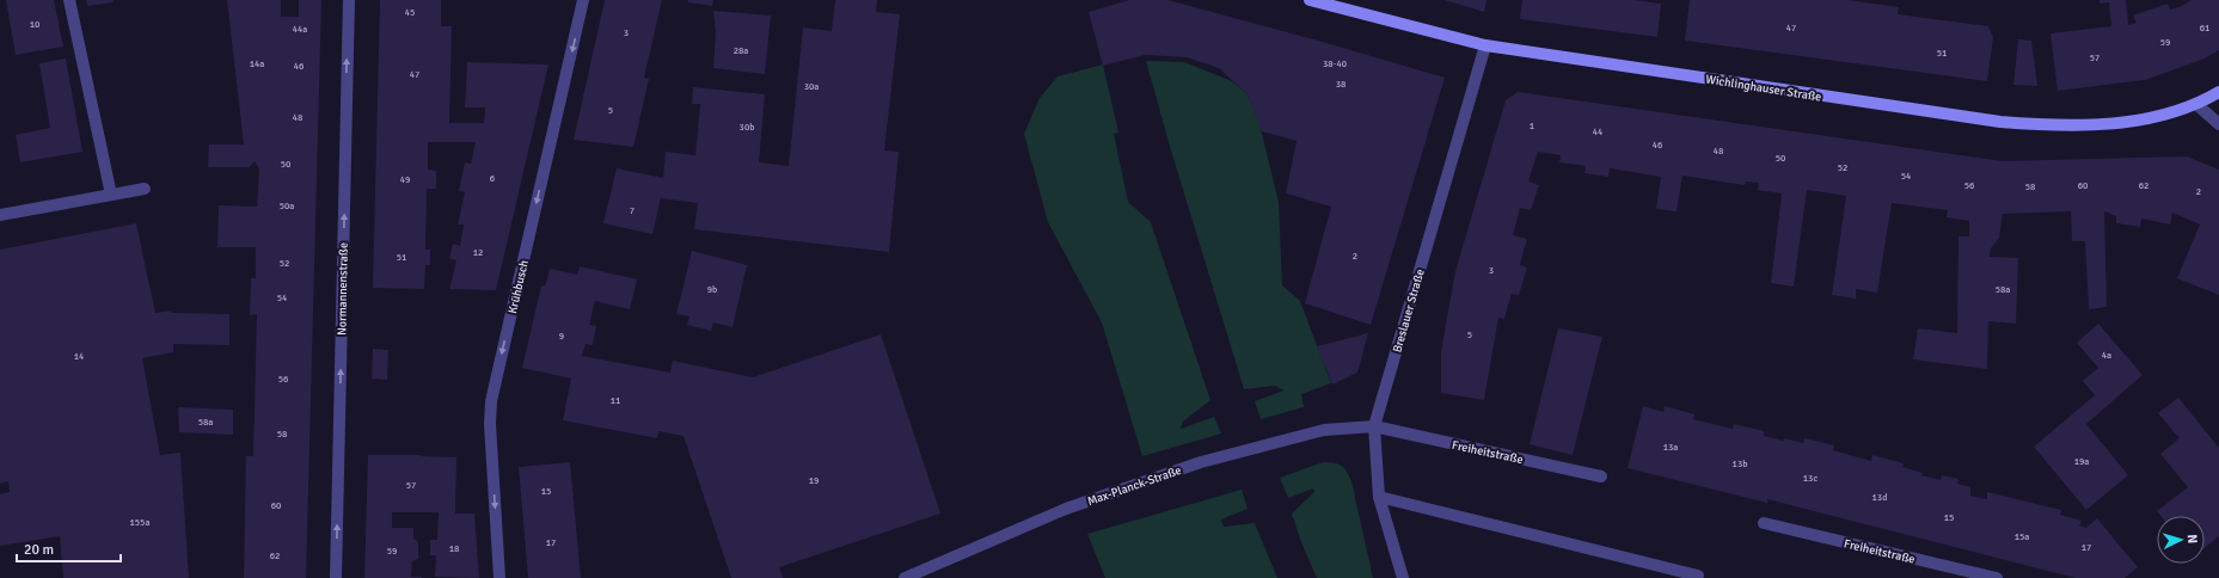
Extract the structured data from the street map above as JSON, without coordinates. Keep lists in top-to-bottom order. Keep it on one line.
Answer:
{"streets":{"street":["Wichlinghauser Straße","Krühbusch","Normannenstraße","Breslauer Straße","Freiheitstraße","Max-Planck-Straße"]},"crossings":[["Wichlinghauser Straße","Breslauer Straße"],["Breslauer Straße","Freiheitstraße"],["Breslauer Straße","Max-Planck-Straße"],["Freiheitstraße","Max-Planck-Straße"]],"one_way":["Krühbusch","Normannenstraße"],"house_numbers":["45","10","47","61","44a","3","59","28a","51","57","14a","38-40","46","47","38","30a","5","48","1","30b","44","46","48","50","50","52","54","6","49","56","60","62","58","2","50a","7","12","2","51","52","3","9b","58a","54","5","9","4a","14","56","11","58a","58","13a","19a","13b","13c","19","57","15","13d","60","15","155a","15a","17","17","18","59","62"],"scale_bar":"20 m","north":"right"}
